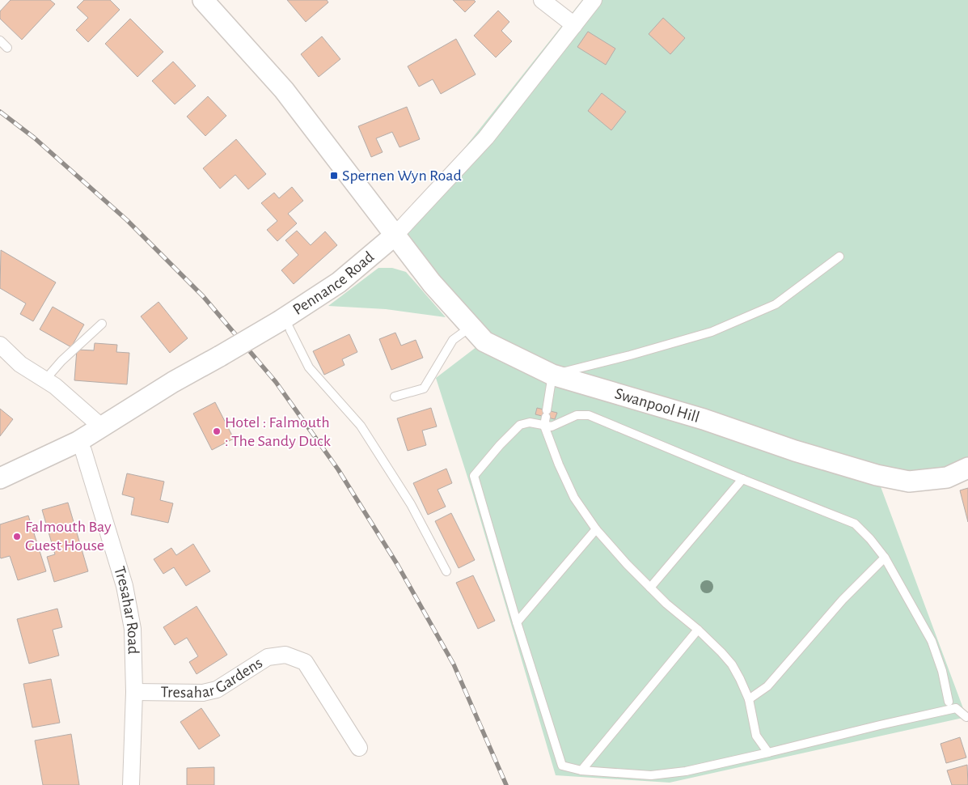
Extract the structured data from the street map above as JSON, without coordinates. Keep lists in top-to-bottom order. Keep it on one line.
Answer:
{"streets":{"street":["Pennance Road","Swanpool Hill","Tresahar Road","Tresahar Gardens"]},"crossings":[["Pennance Road","Swanpool Hill"],["Pennance Road","Tresahar Road"],["Tresahar Road","Tresahar Gardens"]],"places":{"transit":["Spernen Wyn Road"],"other":["Hotel : Falmouth : The Sandy Duck","Falmouth Bay Guest House"]}}
